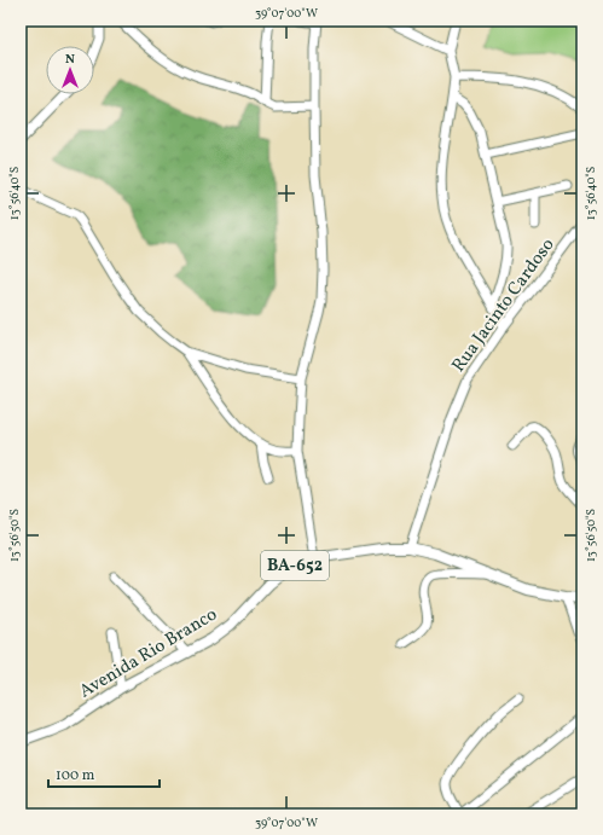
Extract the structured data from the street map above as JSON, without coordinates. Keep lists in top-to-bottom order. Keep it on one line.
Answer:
{"streets":{"main road":["BA-652","Avenida Rio Branco"],"street":["Rua Jacinto Cardoso"]},"crossings":[["Rua Jacinto Cardoso","Avenida Rio Branco"]],"scale_bar":"100 m","north":"top","coordinates":["39°07'00\"W","13°56'40\"S","13°56'50\"S"]}
